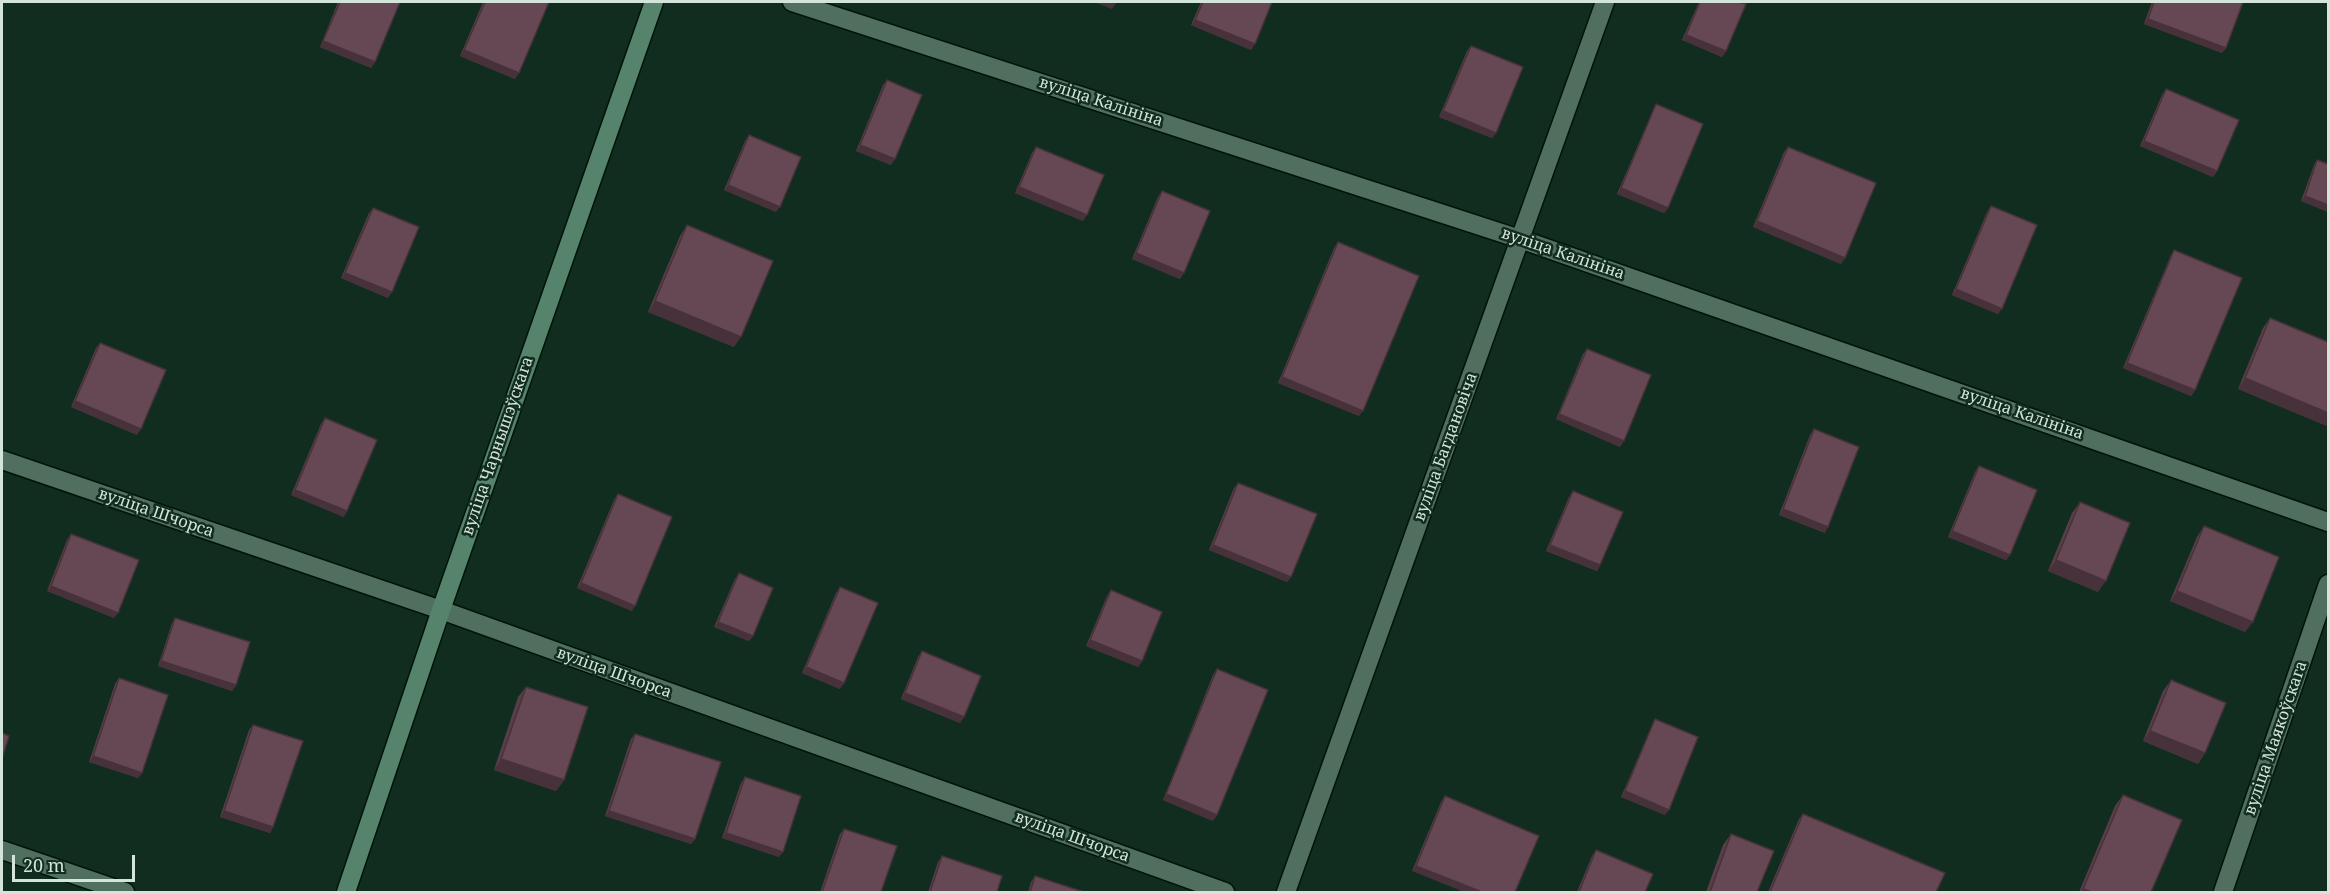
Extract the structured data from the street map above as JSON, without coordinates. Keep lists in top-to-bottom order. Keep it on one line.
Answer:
{"streets":{"main road":["вуліца Чарнышэўскага"],"street":["вуліца Калініна","вуліца Багдановіча","вуліца Шчорса","вуліца Маякоўскага"]},"crossings":[["вуліца Калініна","вуліца Багдановіча"],["вуліца Чарнышэўскага","вуліца Шчорса"]],"scale_bar":"20 m"}
